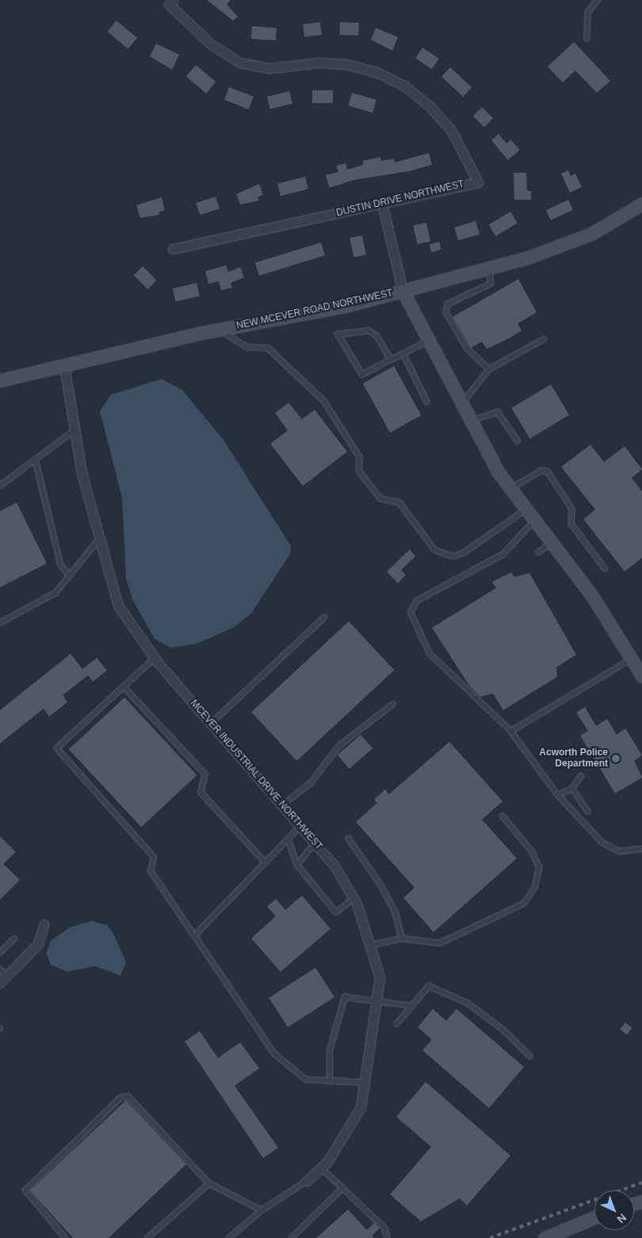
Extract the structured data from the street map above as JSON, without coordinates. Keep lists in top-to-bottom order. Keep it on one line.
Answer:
{"streets":{"street":["DUSTIN DRIVE NORTHWEST","NEW MCEVER ROAD NORTHWEST","MCEVER INDUSTRIAL DRIVE NORTHWEST"]},"crossings":[["NEW MCEVER ROAD NORTHWEST","MCEVER INDUSTRIAL DRIVE NORTHWEST"]],"places":["Acworth Police Department"],"north":"bottom right"}
